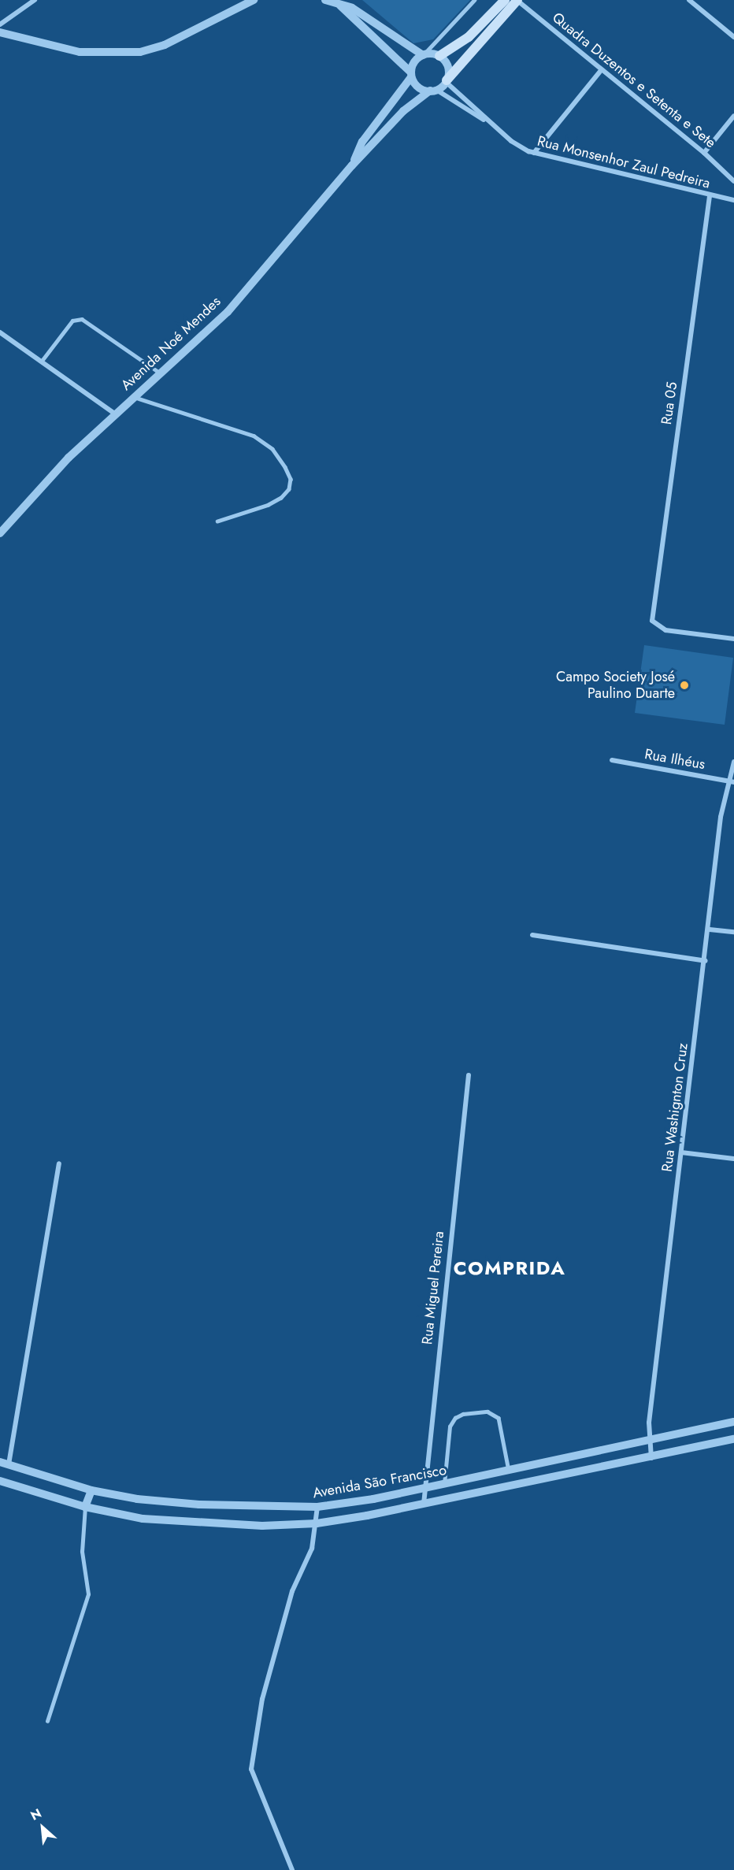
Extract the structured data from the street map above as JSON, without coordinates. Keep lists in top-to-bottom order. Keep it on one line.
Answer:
{"streets":{"street":["Quadra Duzentos e Setenta e Sete","Rua Monsenhor Zaul Pedreira","Avenida Noé Mendes","Rua 05","Rua Ilhéus","Rua Washignton Cruz","Rua Miguel Pereira","Avenida São Francisco"]},"crossings":[["Rua Monsenhor Zaul Pedreira","Avenida Noé Mendes"],["Rua Monsenhor Zaul Pedreira","Rua 05"],["Rua Ilhéus","Rua Washignton Cruz"],["Rua Washignton Cruz","Avenida São Francisco"],["Rua Miguel Pereira","Avenida São Francisco"]],"districts":["COMPRIDA"],"places":["Campo Society José Paulino Duarte"],"north":"top left"}
